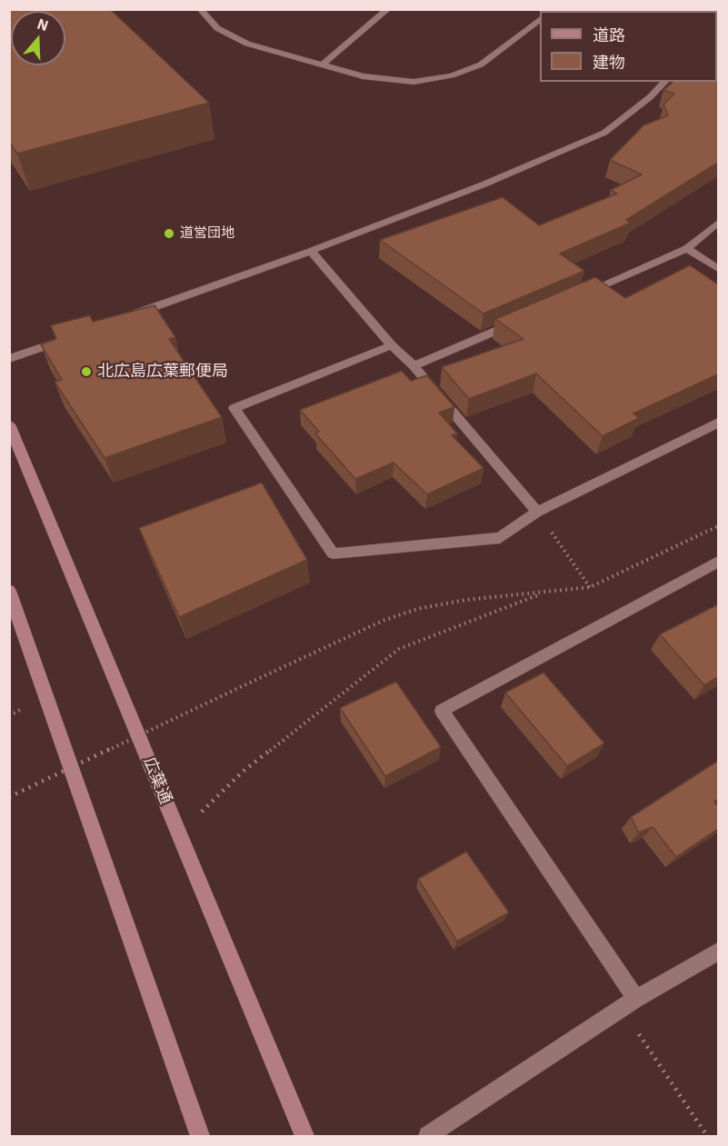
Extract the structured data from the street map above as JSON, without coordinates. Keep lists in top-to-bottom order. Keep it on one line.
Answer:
{"streets":{"street":["広葉通"]},"places":["道営団地","北広島広葉郵便局"],"legend":["道路","建物"],"north":"top"}
